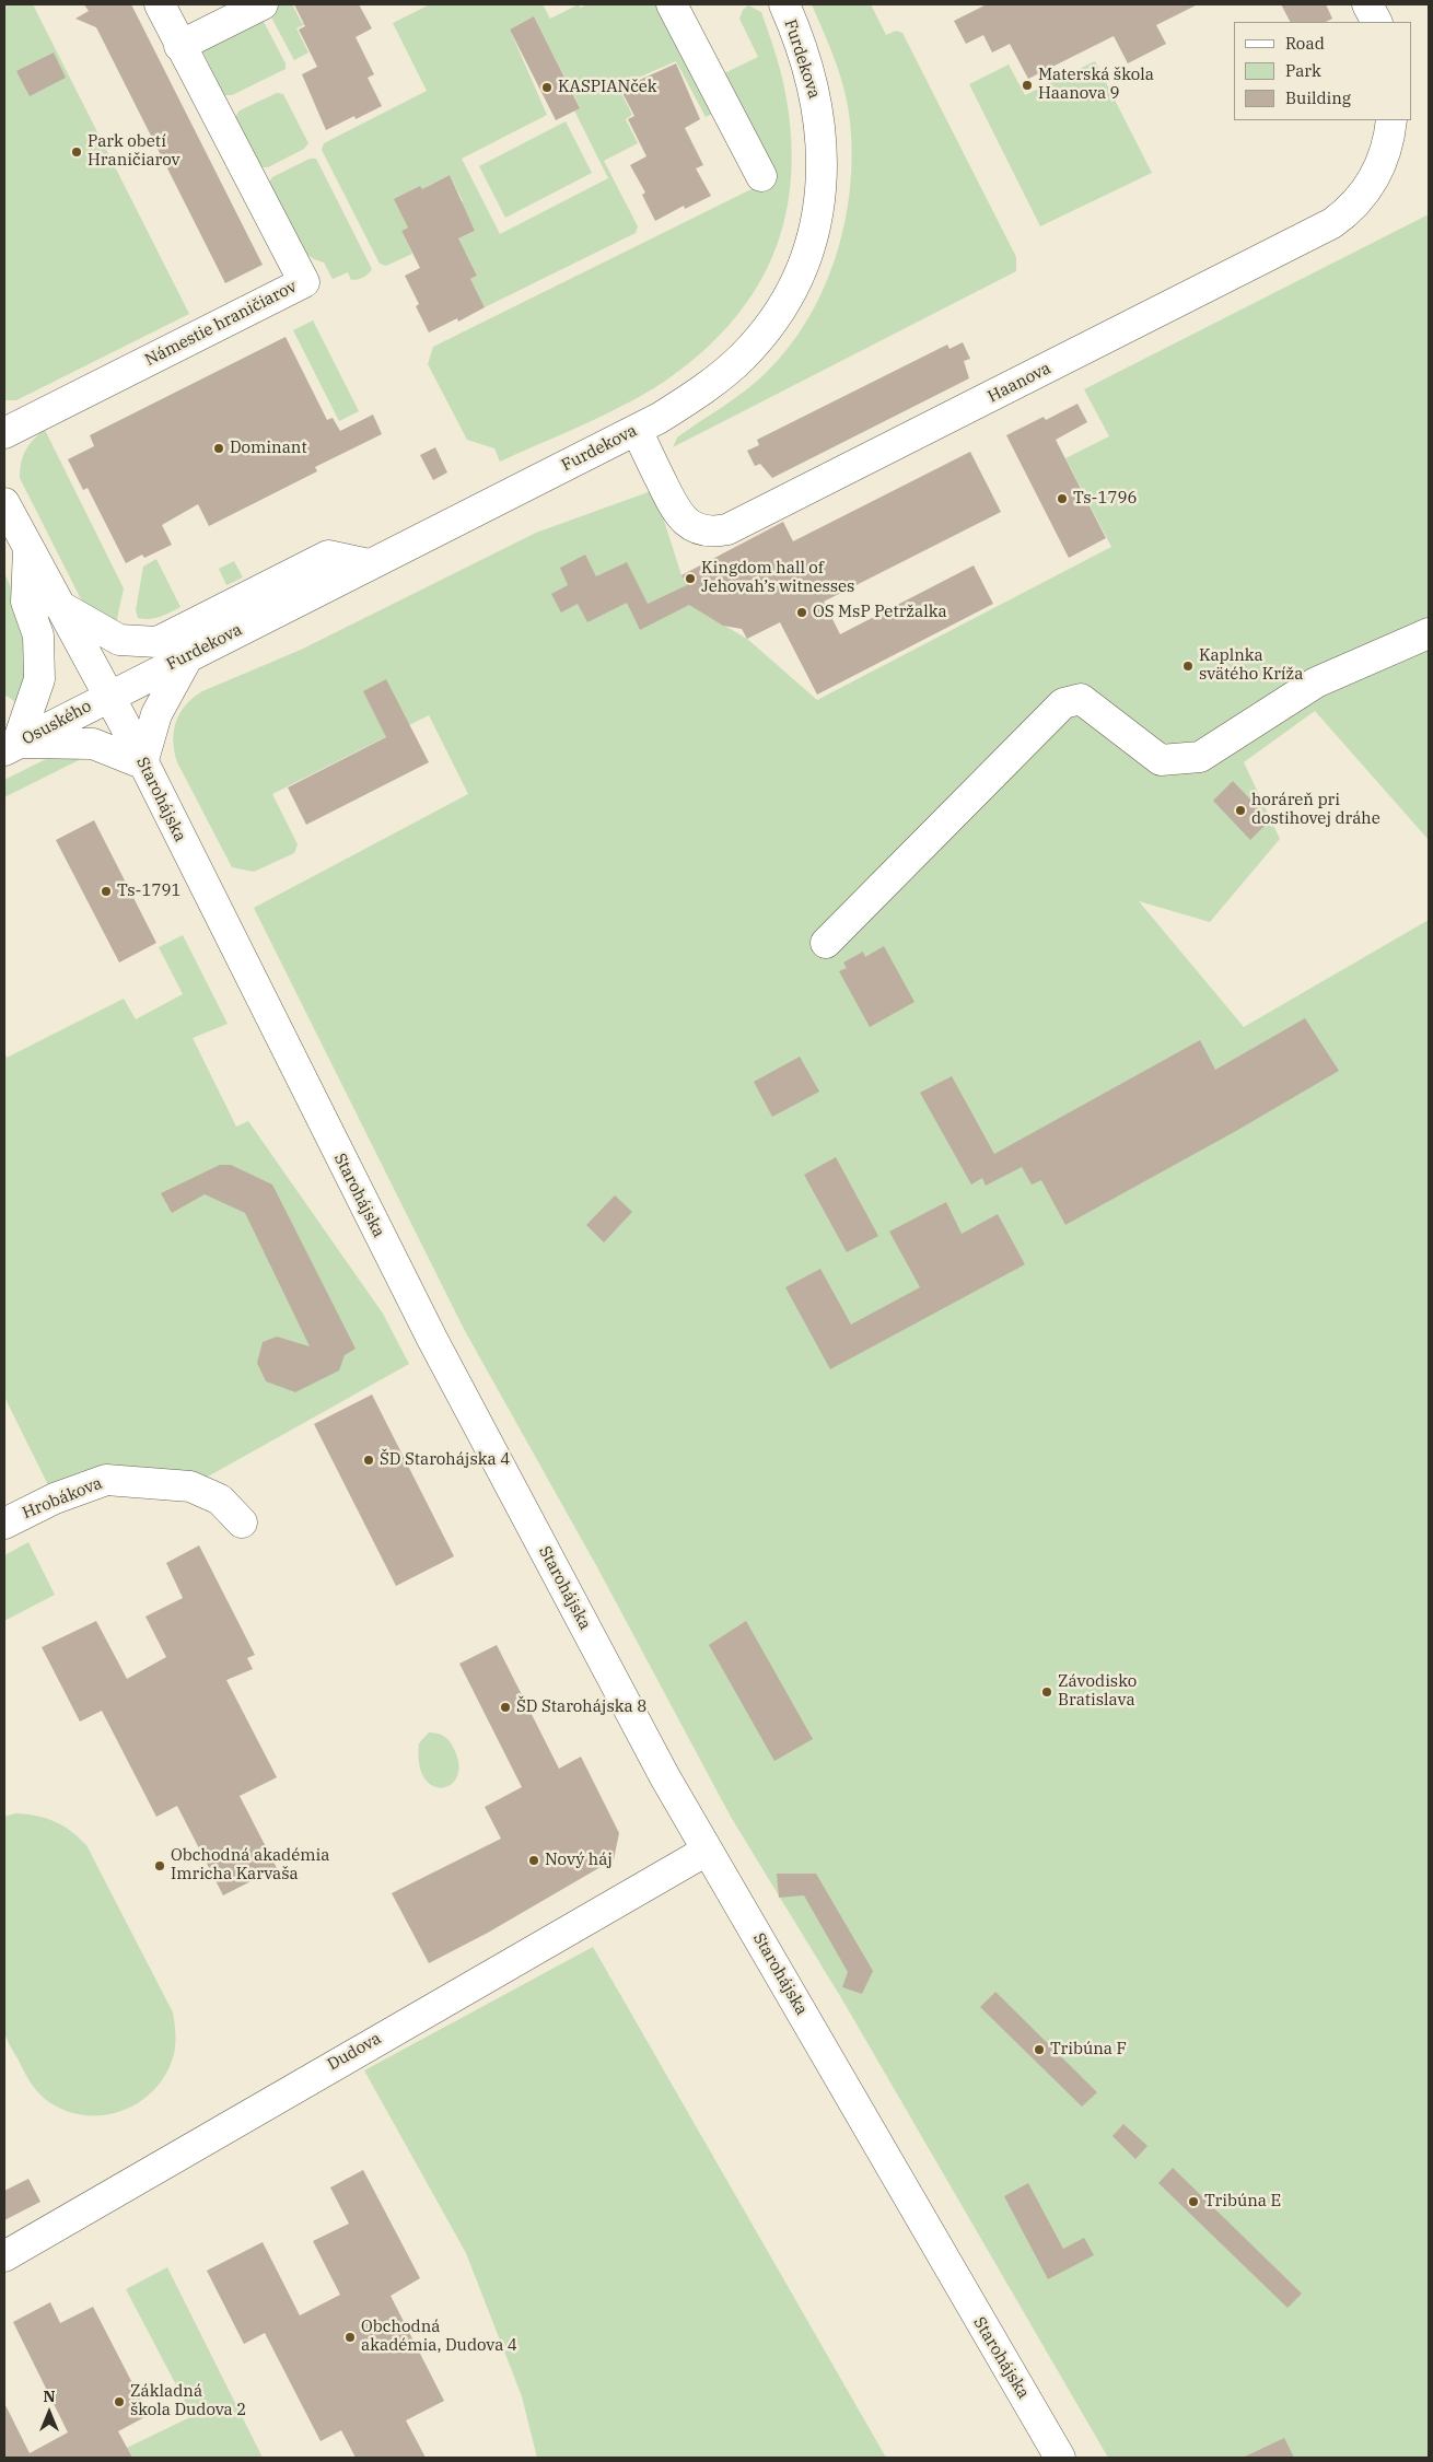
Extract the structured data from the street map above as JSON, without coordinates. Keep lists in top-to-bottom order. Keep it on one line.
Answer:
{"streets":{"street":["Furdekova","Námestie hraničiarov","Haanova","Osuského","Starohájska","Hrobákova","Dudova"]},"crossings":[["Furdekova","Haanova"],["Furdekova","Osuského"],["Furdekova","Starohájska"],["Osuského","Starohájska"],["Starohájska","Dudova"]],"places":["Materská škola Haanova 9","KASPIANček","Park obetí Hraničiarov","Dominant","Ts-1796","Kingdom hall of Jehovah’s witnesses","OS MsP Petržalka","Kaplnka svätého Kríža","horáreň pri dostihovej dráhe","Ts-1791","ŠD Starohájska 4","Závodisko Bratislava","ŠD Starohájska 8","Nový háj","Obchodná akadémia Imricha Karvaša","Tribúna F","Tribúna E","Obchodná akadémia, Dudova 4","Základná škola Dudova 2"],"legend":["Road","Park","Building"],"north":"top"}
